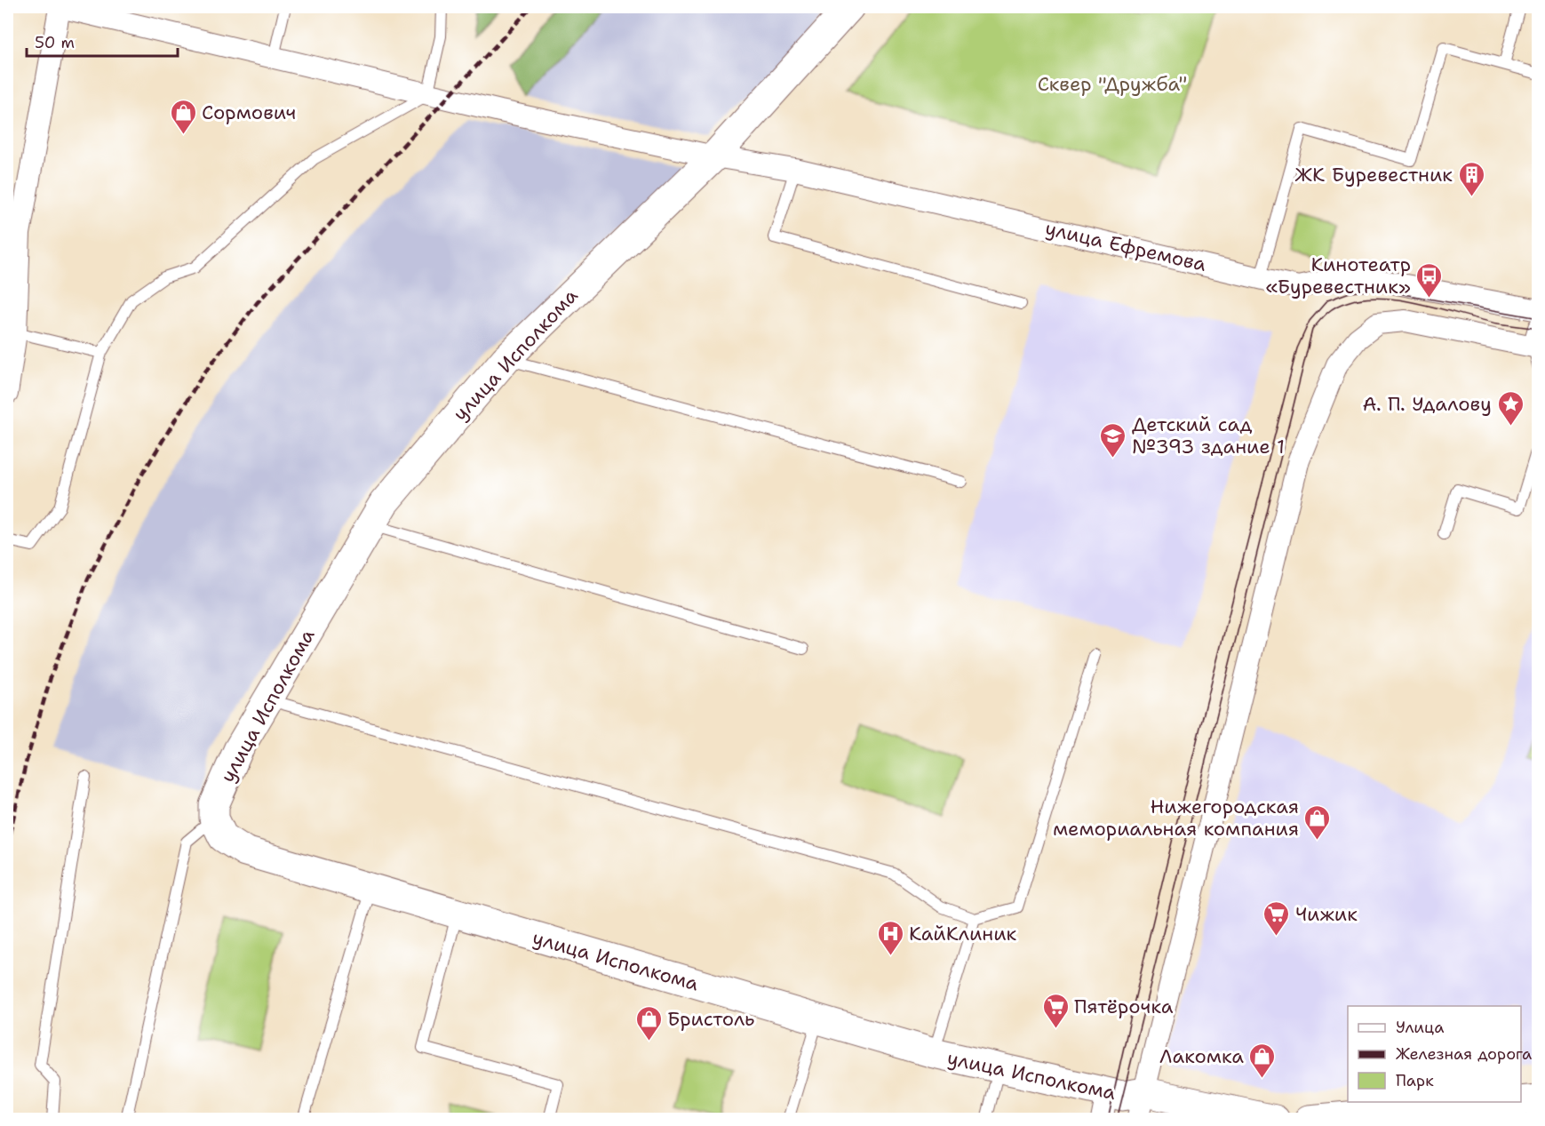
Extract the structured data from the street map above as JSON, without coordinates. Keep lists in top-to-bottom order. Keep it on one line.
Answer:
{"streets":{"street":["улица Ефремова","улица Исполкома"]},"crossings":[["улица Ефремова","улица Исполкома"]],"parks":["Сквер \"Дружба\""],"places":{"shop":["Сормович","Нижегородская мемориальная компания","Бристоль","Лакомка"],"building":["ЖК Буревестник"],"bus stop":["Кинотеатр «Буревестник»"],"place":["А. П. Удалову"],"school or university":["Детский сад №393 здание 1"],"supermarket":["Чижик","Пятёрочка"],"hospital":["КайКлиник"]},"legend":["Улица","Железная дорога","Парк"],"scale_bar":"50 m"}
